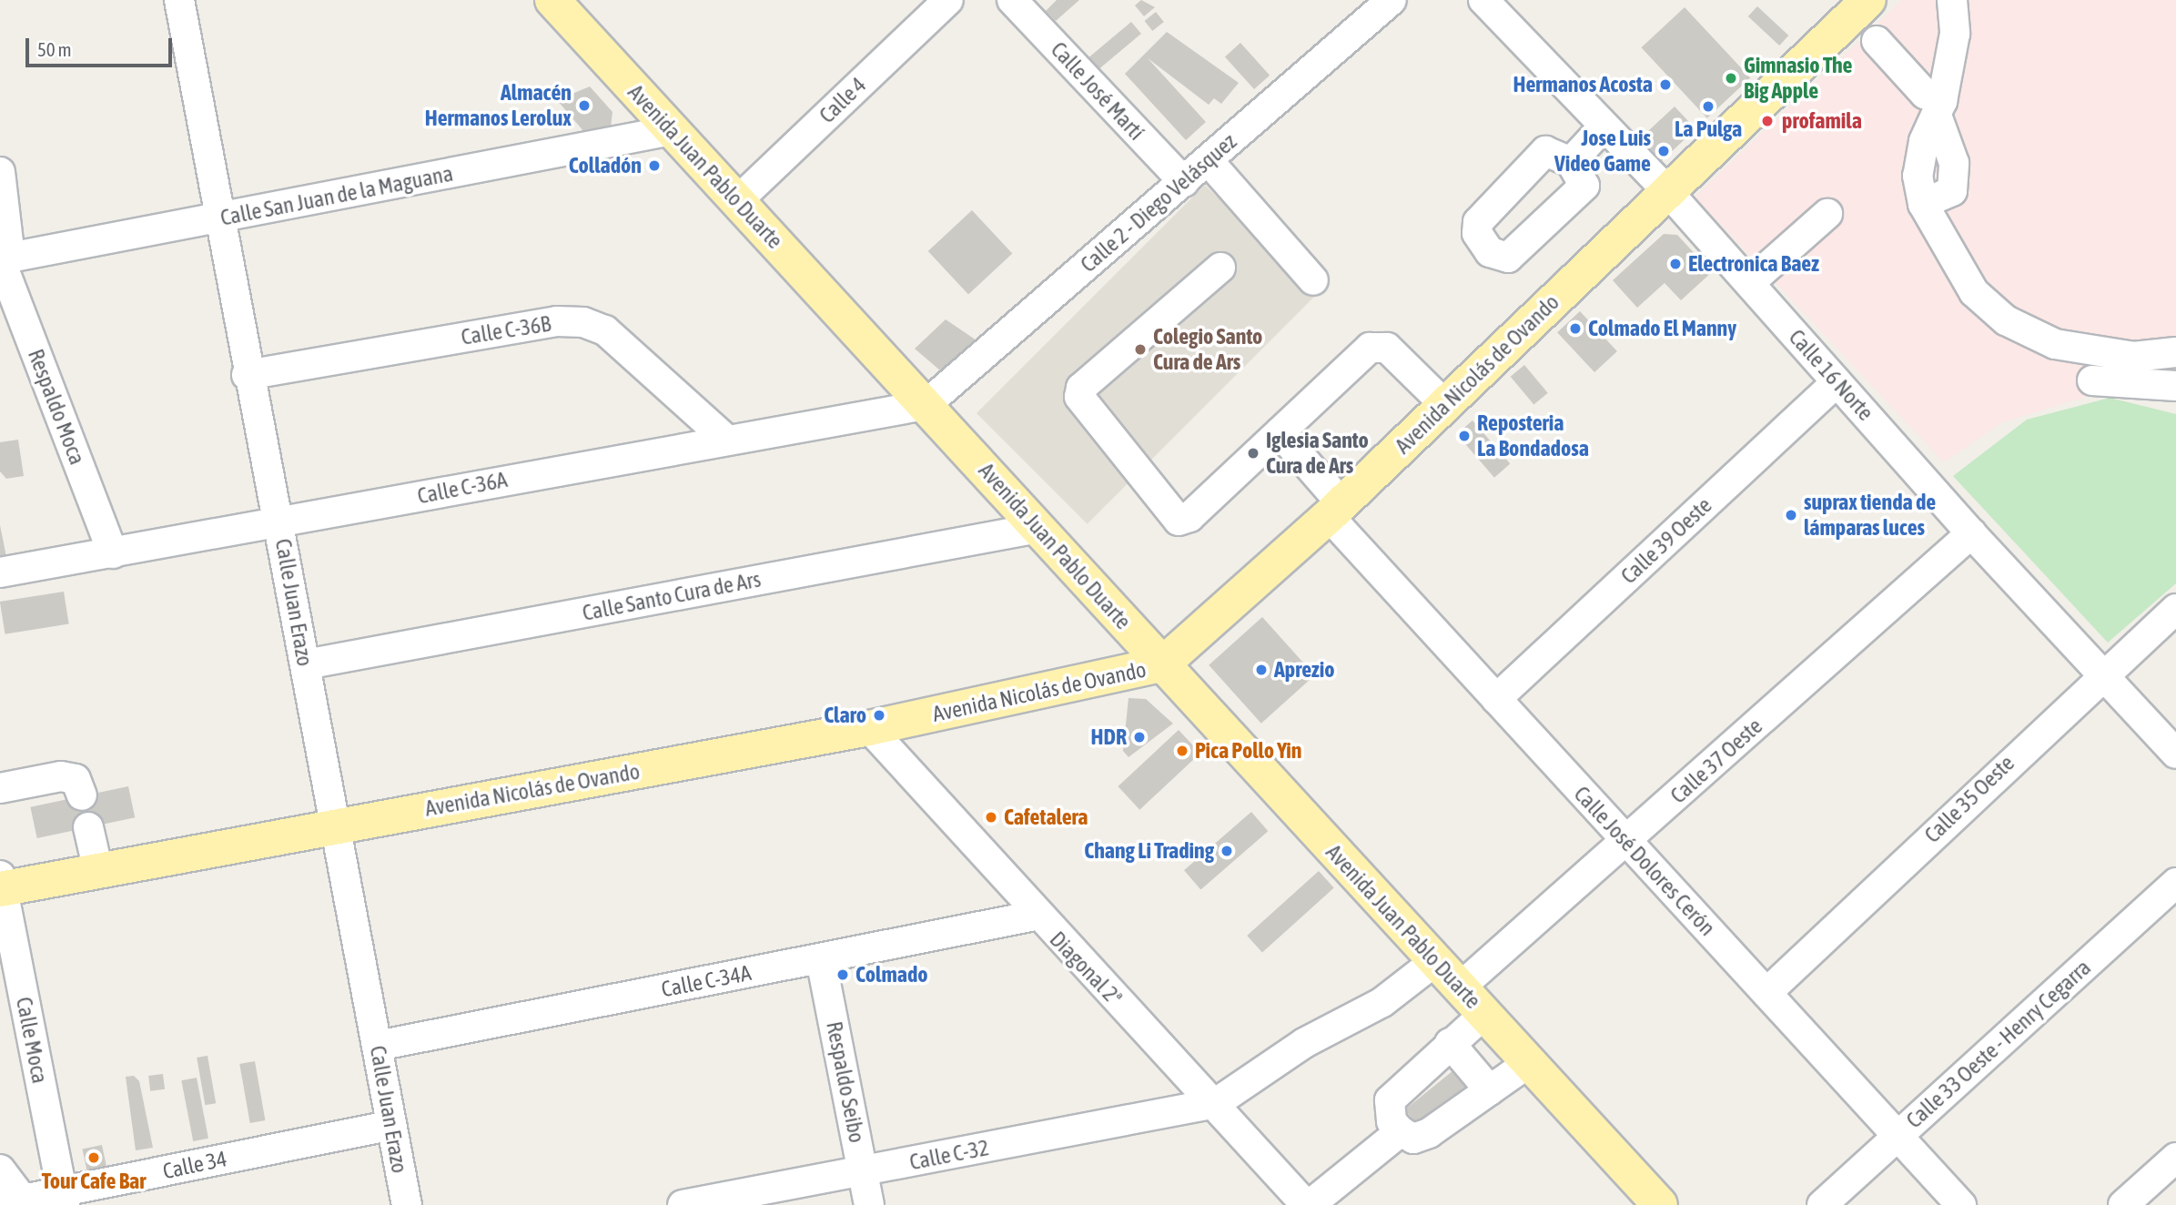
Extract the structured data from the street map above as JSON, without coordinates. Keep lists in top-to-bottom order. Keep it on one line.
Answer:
{"streets":{"main road":["Avenida Juan Pablo Duarte","Avenida Nicolás de Ovando"],"street":["Calle José Martí","Calle 4","Calle San Juan de la Maguana","Calle 2 - Diego Velásquez","Calle C-36B","Calle 16 Norte","Respaldo Moca","Calle C-36A","Calle 39 Oeste","Calle Santo Cura de Ars","Calle Juan Erazo","Calle 37 Oeste","Calle 35 Oeste","Calle José Dolores Cerón","Diagonal 2ª","Calle C-34A","Calle Moca","Calle 33 Oeste - Henry Cegarra","Respaldo Seibo","Calle C-32","Calle 34"]},"crossings":[["Calle José Martí","Calle 2 - Diego Velásquez"],["Calle 4","Avenida Juan Pablo Duarte"],["Avenida Juan Pablo Duarte","Calle San Juan de la Maguana"],["Avenida Juan Pablo Duarte","Calle 2 - Diego Velásquez"],["Avenida Juan Pablo Duarte","Avenida Nicolás de Ovando"],["Avenida Juan Pablo Duarte","Calle C-36A"],["Avenida Juan Pablo Duarte","Calle Santo Cura de Ars"],["Avenida Juan Pablo Duarte","Calle 37 Oeste"],["Calle San Juan de la Maguana","Respaldo Moca"],["Calle San Juan de la Maguana","Calle Juan Erazo"],["Calle 2 - Diego Velásquez","Calle C-36A"],["Calle C-36B","Calle C-36A"],["Calle C-36B","Calle Juan Erazo"],["Avenida Nicolás de Ovando","Calle 16 Norte"],["Avenida Nicolás de Ovando","Calle Juan Erazo"],["Avenida Nicolás de Ovando","Calle José Dolores Cerón"],["Avenida Nicolás de Ovando","Diagonal 2ª"],["Avenida Nicolás de Ovando","Calle Moca"],["Calle 16 Norte","Calle 39 Oeste"],["Calle 16 Norte","Calle 37 Oeste"],["Calle 16 Norte","Calle 35 Oeste"],["Respaldo Moca","Calle C-36A"],["Calle C-36A","Calle Juan Erazo"],["Calle 39 Oeste","Calle José Dolores Cerón"],["Calle Santo Cura de Ars","Calle Juan Erazo"],["Calle Juan Erazo","Calle C-34A"],["Calle Juan Erazo","Calle 34"],["Calle 37 Oeste","Calle José Dolores Cerón"],["Calle 35 Oeste","Calle José Dolores Cerón"],["Calle José Dolores Cerón","Calle 33 Oeste - Henry Cegarra"],["Diagonal 2ª","Calle C-34A"],["Diagonal 2ª","Calle C-32"],["Calle C-34A","Respaldo Seibo"],["Calle Moca","Calle 34"],["Respaldo Seibo","Calle C-32"]],"places":["Gimnasio The Big Apple","Hermanos Acosta","Almacén Hermanos Lerolux","La Pulga","profamila","Jose Luis Video Game","Colladón","Electronica Baez","Colmado El Manny","Colegio Santo Cura de Ars","Reposteria La Bondadosa","Iglesia Santo Cura de Ars","suprax tienda de lámparas luces","Aprezio","Claro","HDR","Pica Pollo Yin","Cafetalera","Chang Li Trading","Colmado","Tour Cafe Bar"],"scale_bar":"50 m"}
